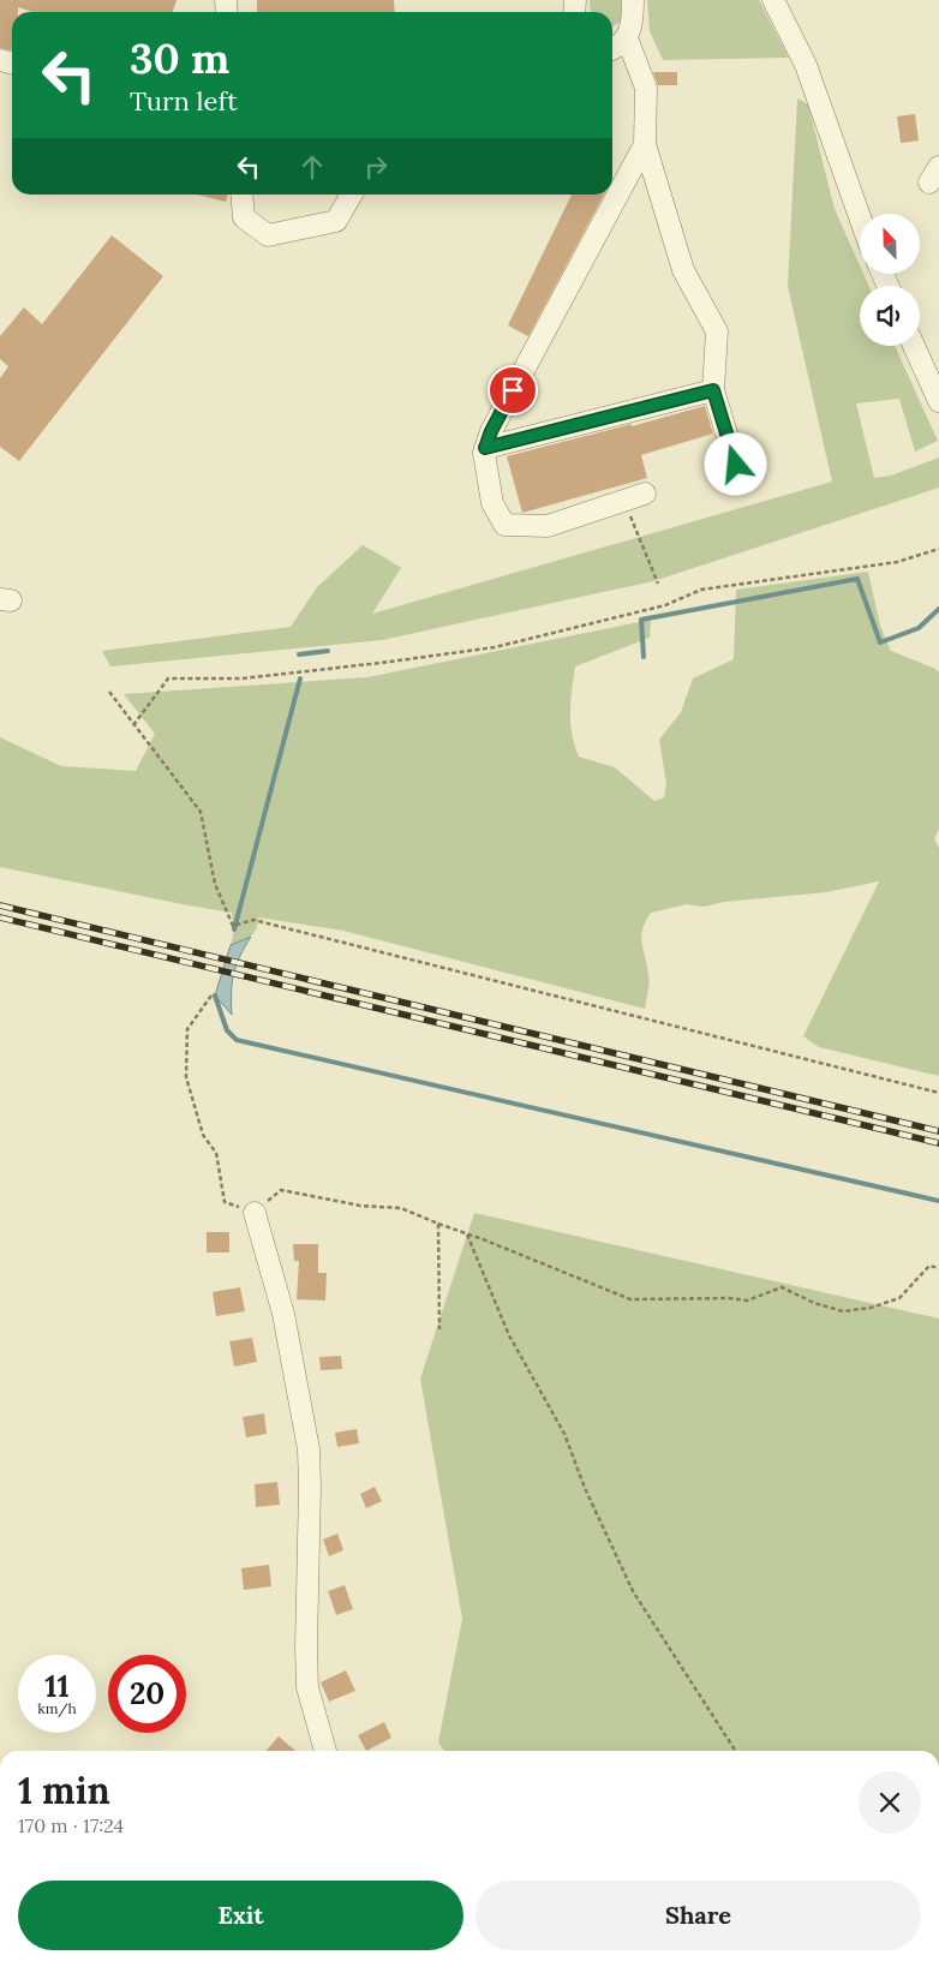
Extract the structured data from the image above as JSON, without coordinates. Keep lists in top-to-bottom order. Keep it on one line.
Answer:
{"north":"top","page":{"turn":["30 m","Turn left"],"speed":"11 km/h","limit":"20","heading":["1 min","170 m · 17:24"],"buttons":["Exit","Share"]}}
